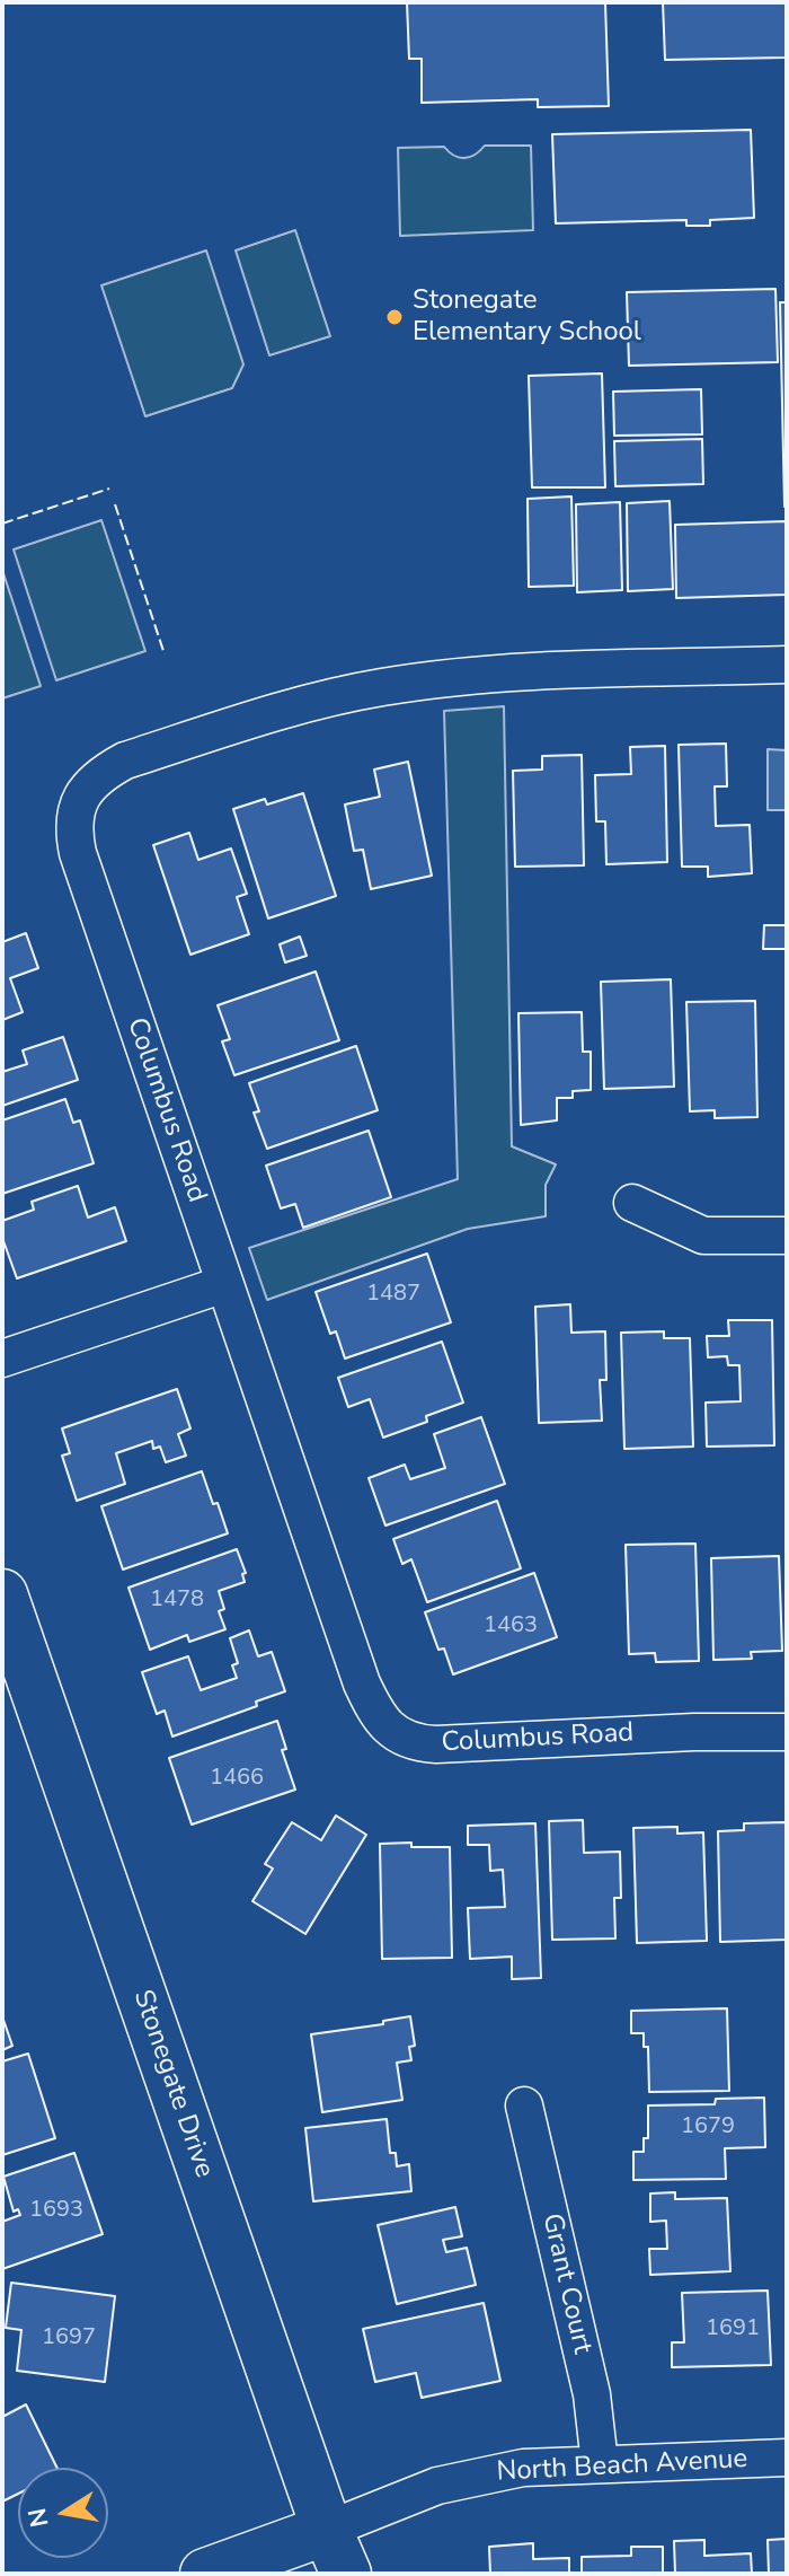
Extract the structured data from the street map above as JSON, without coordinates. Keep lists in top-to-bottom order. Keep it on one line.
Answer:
{"streets":{"street":["Columbus Road","Stonegate Drive","Grant Court","North Beach Avenue"]},"crossings":[["Stonegate Drive","North Beach Avenue"],["Grant Court","North Beach Avenue"]],"places":["Stonegate Elementary School"],"house_numbers":["1487","1478","1463","1466","1679","1693","1691","1697"],"north":"left"}
